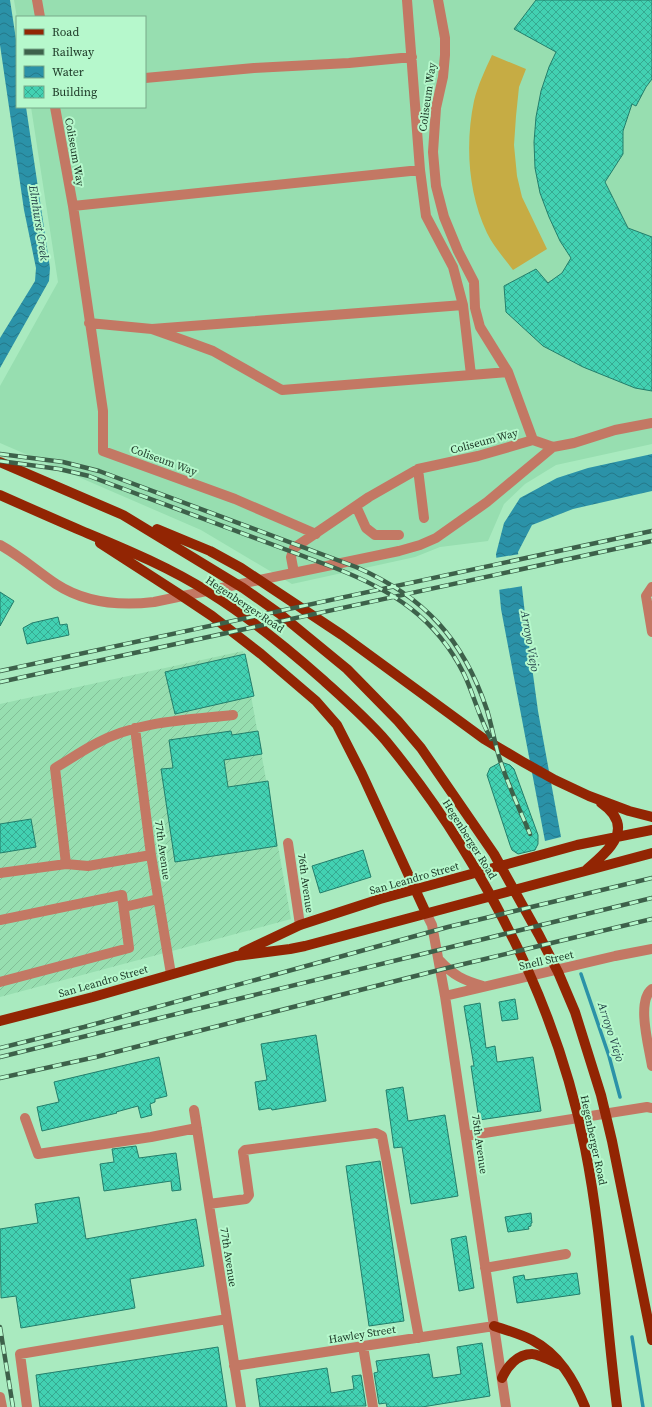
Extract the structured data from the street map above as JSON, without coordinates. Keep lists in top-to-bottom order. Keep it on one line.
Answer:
{"streets":{"main road":["Hegenberger Road","San Leandro Street","75th Avenue"],"street":["Coliseum Way","77th Avenue","76th Avenue","Snell Street","Hawley Street"]},"crossings":[["Hegenberger Road","75th Avenue"],["77th Avenue","San Leandro Street"],["77th Avenue","Hawley Street"],["San Leandro Street","76th Avenue"],["San Leandro Street","75th Avenue"],["Snell Street","75th Avenue"],["75th Avenue","Hawley Street"]],"water":["Elmhurst Creek","Arroyo Viejo"],"legend":["Road","Railway","Water","Building"]}
